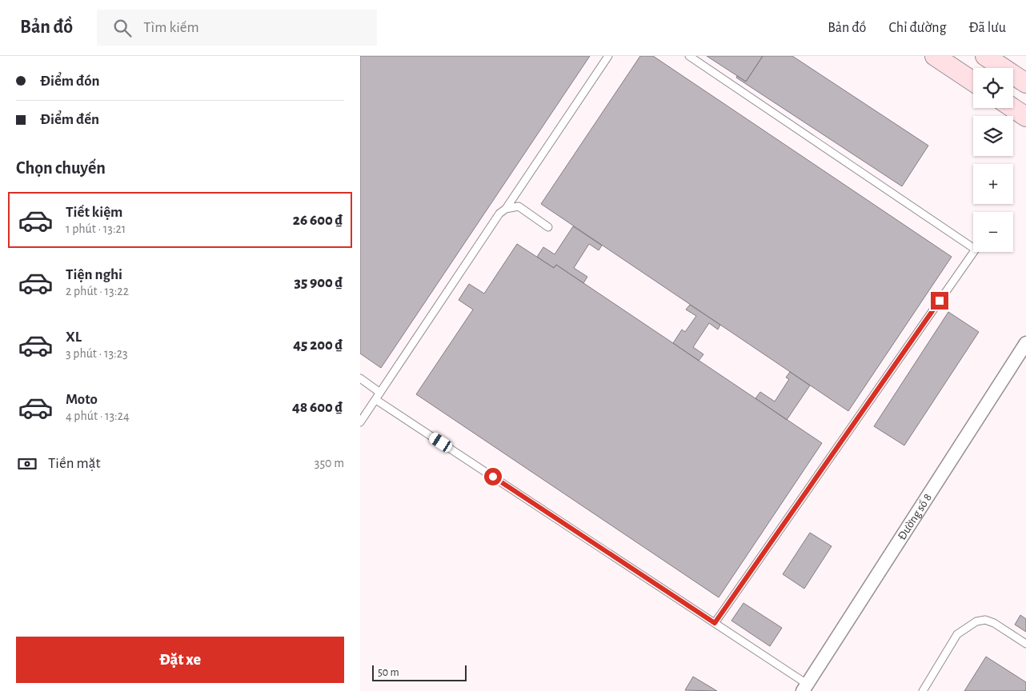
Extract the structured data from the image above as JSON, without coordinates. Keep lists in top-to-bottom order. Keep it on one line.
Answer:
{"streets":{"street":["Đường số 8"]},"scale_bar":"50 m","page":{"header":"Bản đồ","search":"Tìm kiếm","nav":["Bản đồ","Chỉ đường","Đã lưu"],"banner":["Điểm đón","Điểm đến"],"map_buttons":["+","−"],"heading":"Chọn chuyến","list":[{"name":"Tiết kiệm","note":"1 phút · 13:21","value":"26 600 ₫"},{"name":"Tiện nghi","note":"2 phút · 13:22","value":"35 900 ₫"},{"name":"XL","note":"3 phút · 13:23","value":"45 200 ₫"},{"name":"Moto","note":"4 phút · 13:24","value":"48 600 ₫"}],"pay":["Tiền mặt","350 m"],"buttons":"Đặt xe","scale":"50 m"}}
